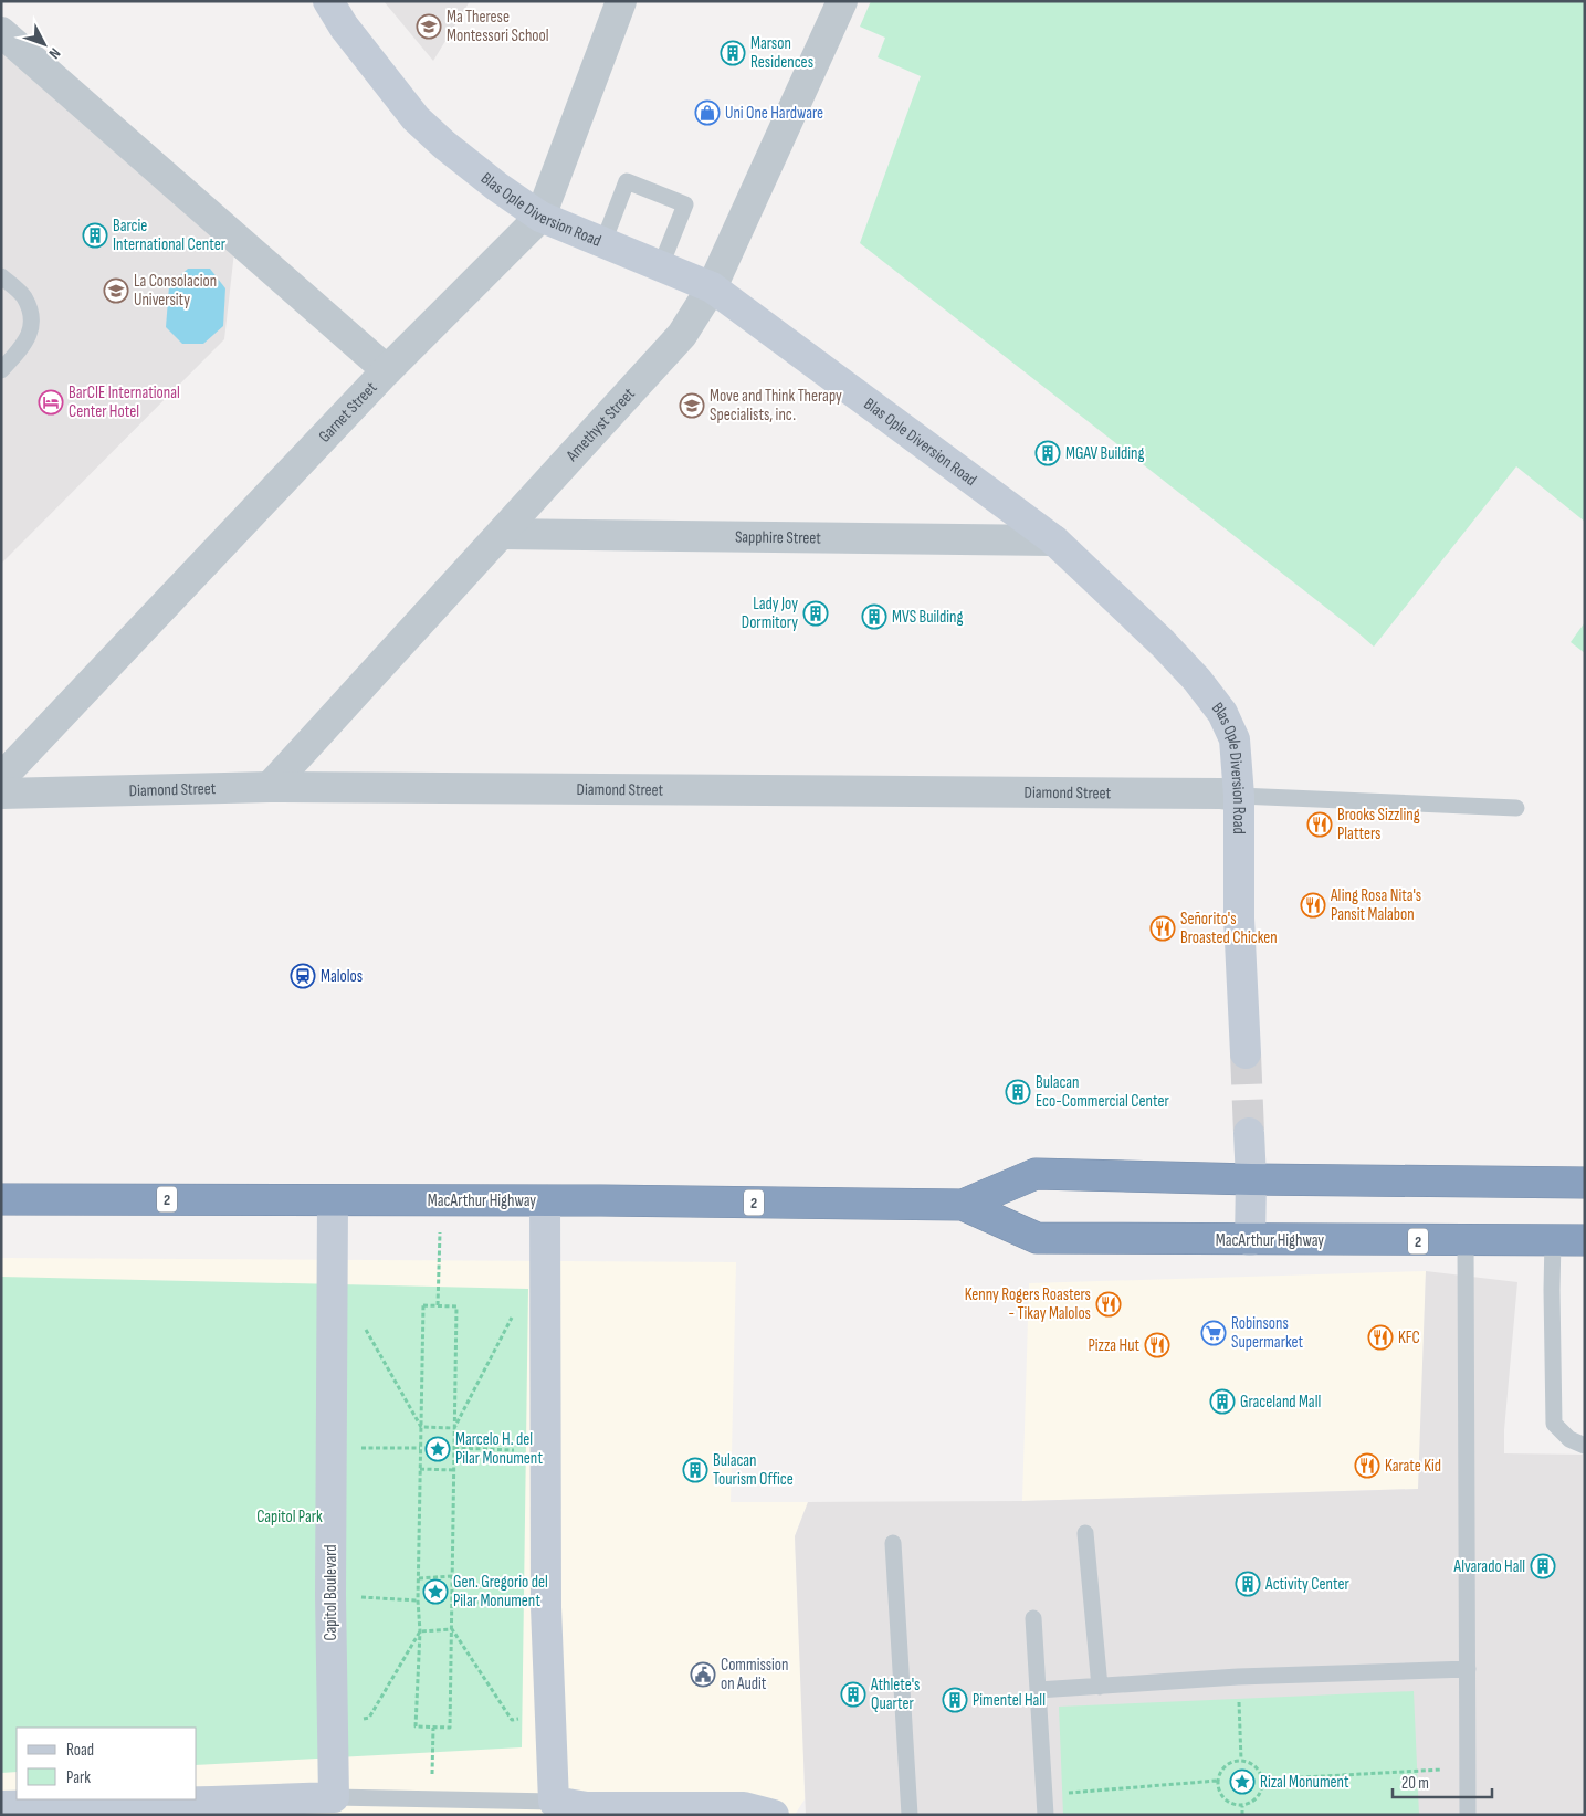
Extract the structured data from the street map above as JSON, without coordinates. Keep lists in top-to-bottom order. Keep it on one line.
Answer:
{"streets":{"highway":["2","MacArthur Highway"],"street":["Blas Ople Diversion Road","Garnet Street","Amethyst Street","Sapphire Street","Diamond Street","Capitol Boulevard"]},"crossings":[["Blas Ople Diversion Road","Garnet Street"],["Blas Ople Diversion Road","Amethyst Street"],["Blas Ople Diversion Road","Sapphire Street"],["Blas Ople Diversion Road","Diamond Street"],["Amethyst Street","Sapphire Street"],["Amethyst Street","Diamond Street"],["MacArthur Highway","Capitol Boulevard"]],"parks":["Capitol Park"],"places":{"school or university":["Ma Therese Montessori School","La Consolacion University","Move and Think Therapy Specialists, inc."],"building":["Marson Residences","Barcie International Center","MGAV Building","Lady Joy Dormitory","MVS Building","Bulacan Eco-Commercial Center","Graceland Mall","Bulacan Tourism Office","Alvarado Hall","Activity Center","Athlete's Quarter","Pimentel Hall"],"shop":["Uni One Hardware"],"hotel":["BarCIE International Center Hotel"],"restaurant":["Brooks Sizzling Platters","Aling Rosa Nita's Pansit Malabon","Señorito's Broasted Chicken","Kenny Rogers Roasters - Tikay Malolos","KFC","Pizza Hut","Karate Kid"],"station":["Malolos"],"supermarket":["Robinsons Supermarket"],"place":["Marcelo H. del Pilar Monument","Gen. Gregorio del Pilar Monument","Rizal Monument"],"public building":["Commission on Audit"]},"legend":["Road","Park"],"scale_bar":"20 m","north":"bottom right"}
